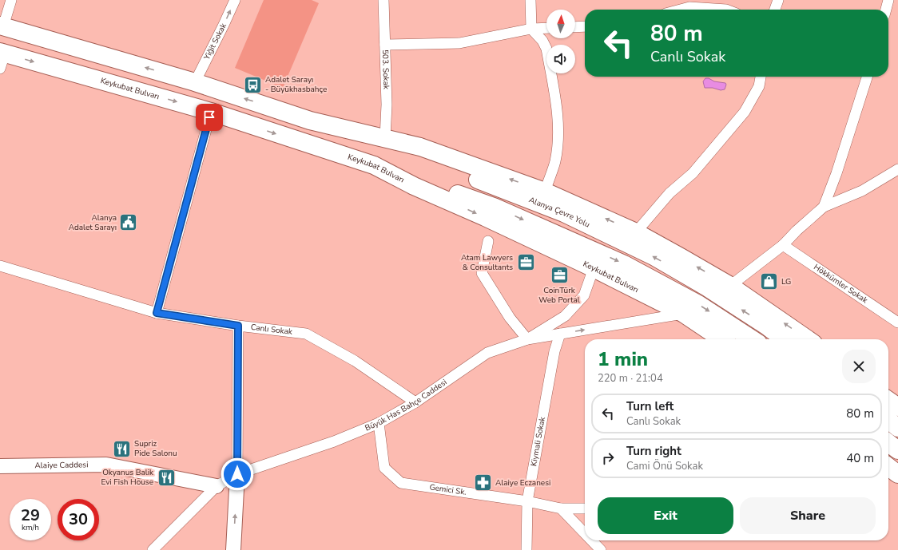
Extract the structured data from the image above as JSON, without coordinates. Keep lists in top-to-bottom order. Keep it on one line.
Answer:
{"streets":{"highway":["Keykubat Bulvarı","Alanya Çevre Yolu"],"street":["Yiğit Sokak","503. Sokak","Hökkümler Sokak","Canlı Sokak","Büyük Has Bahçe Caddesi","Kiymali Sokak","Alaiye Caddesi","Gemici Sk."]},"crossings":[["Keykubat Bulvarı","Büyük Has Bahçe Caddesi"],["Canlı Sokak","Büyük Has Bahçe Caddesi"],["Büyük Has Bahçe Caddesi","Kiymali Sokak"],["Büyük Has Bahçe Caddesi","Alaiye Caddesi"],["Büyük Has Bahçe Caddesi","Gemici Sk."],["Kiymali Sokak","Gemici Sk."]],"one_way":["Yiğit Sokak"],"places":{"bus stop":["Adalet Sarayı - Büyükhasbahçe"],"public building":["Alanya Adalet Sarayı"],"office":["Atam Lawyers & Consultants","CoinTürk Web Portal"],"shop":["LG"],"restaurant":["Supriz Pide Salonu","Okyanus Balik Evi Fish House"],"pharmacy":["Alaiye Eczanesi"]},"north":"top","page":{"turn":["80 m","Canlı Sokak"],"heading":["1 min","220 m · 21:04"],"list":[{"name":"Turn left","note":"Canlı Sokak","value":"80 m"},{"name":"Turn right","note":"Cami Önü Sokak","value":"40 m"}],"buttons":["Exit","Share"],"speed":"29 km/h","limit":"30"}}
